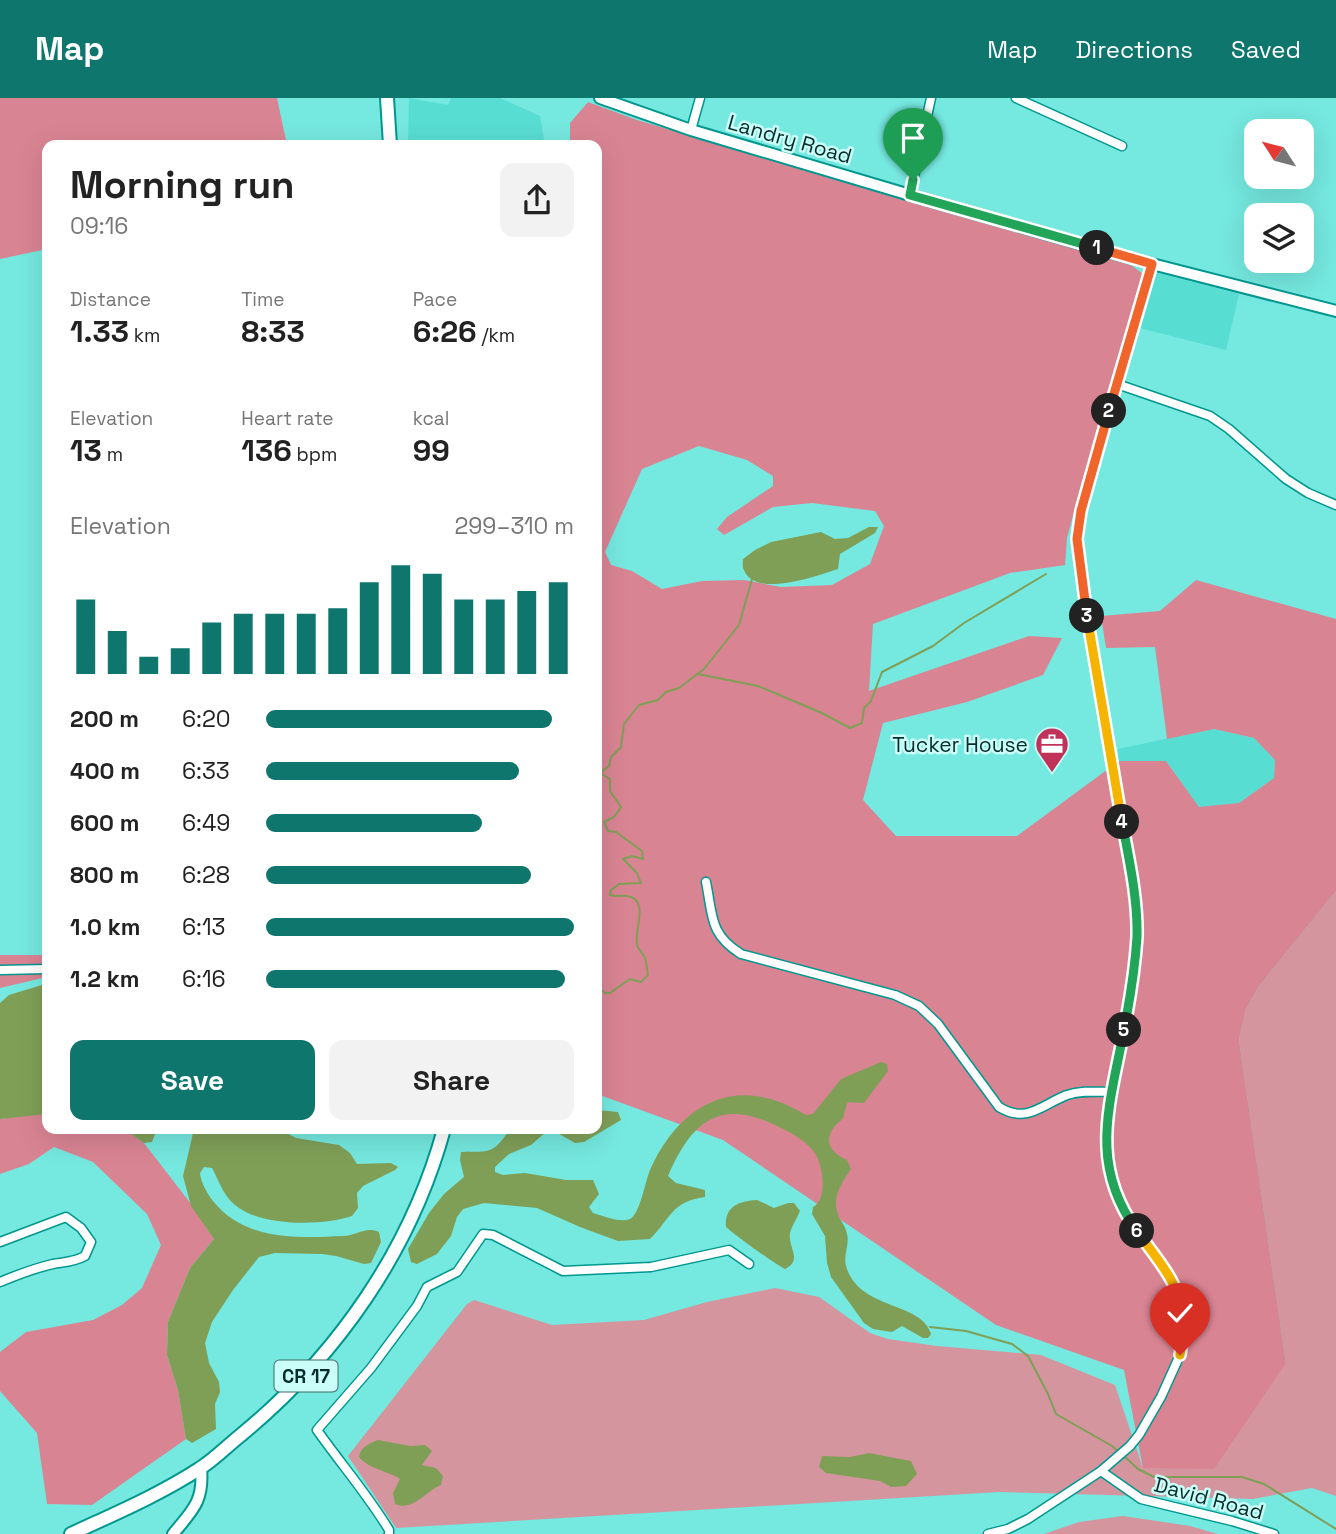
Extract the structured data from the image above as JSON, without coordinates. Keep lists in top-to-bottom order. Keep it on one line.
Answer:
{"streets":{"main road":["Landry Road","CR 17"],"street":["David Road"]},"places":{"office":["Tucker House"]},"north":"top left","page":{"header":"Map","nav":["Map","Directions","Saved"],"heading":["Morning run","09:16"],"pins":["1","2","3","4","5","6"],"stats":[["Distance","1.33 km"],["Time","8:33"],["Pace","6:26 /km"],["Elevation","13 m"],["Heart rate","136 bpm"],["kcal","99"]],"chart":["Elevation","299–310 m"],"list":[{"name":"200 m","note":"6:20"},{"name":"400 m","note":"6:33"},{"name":"600 m","note":"6:49"},{"name":"800 m","note":"6:28"},{"name":"1.0 km","note":"6:13"},{"name":"1.2 km","note":"6:16"}],"buttons":["Save","Share"]}}
